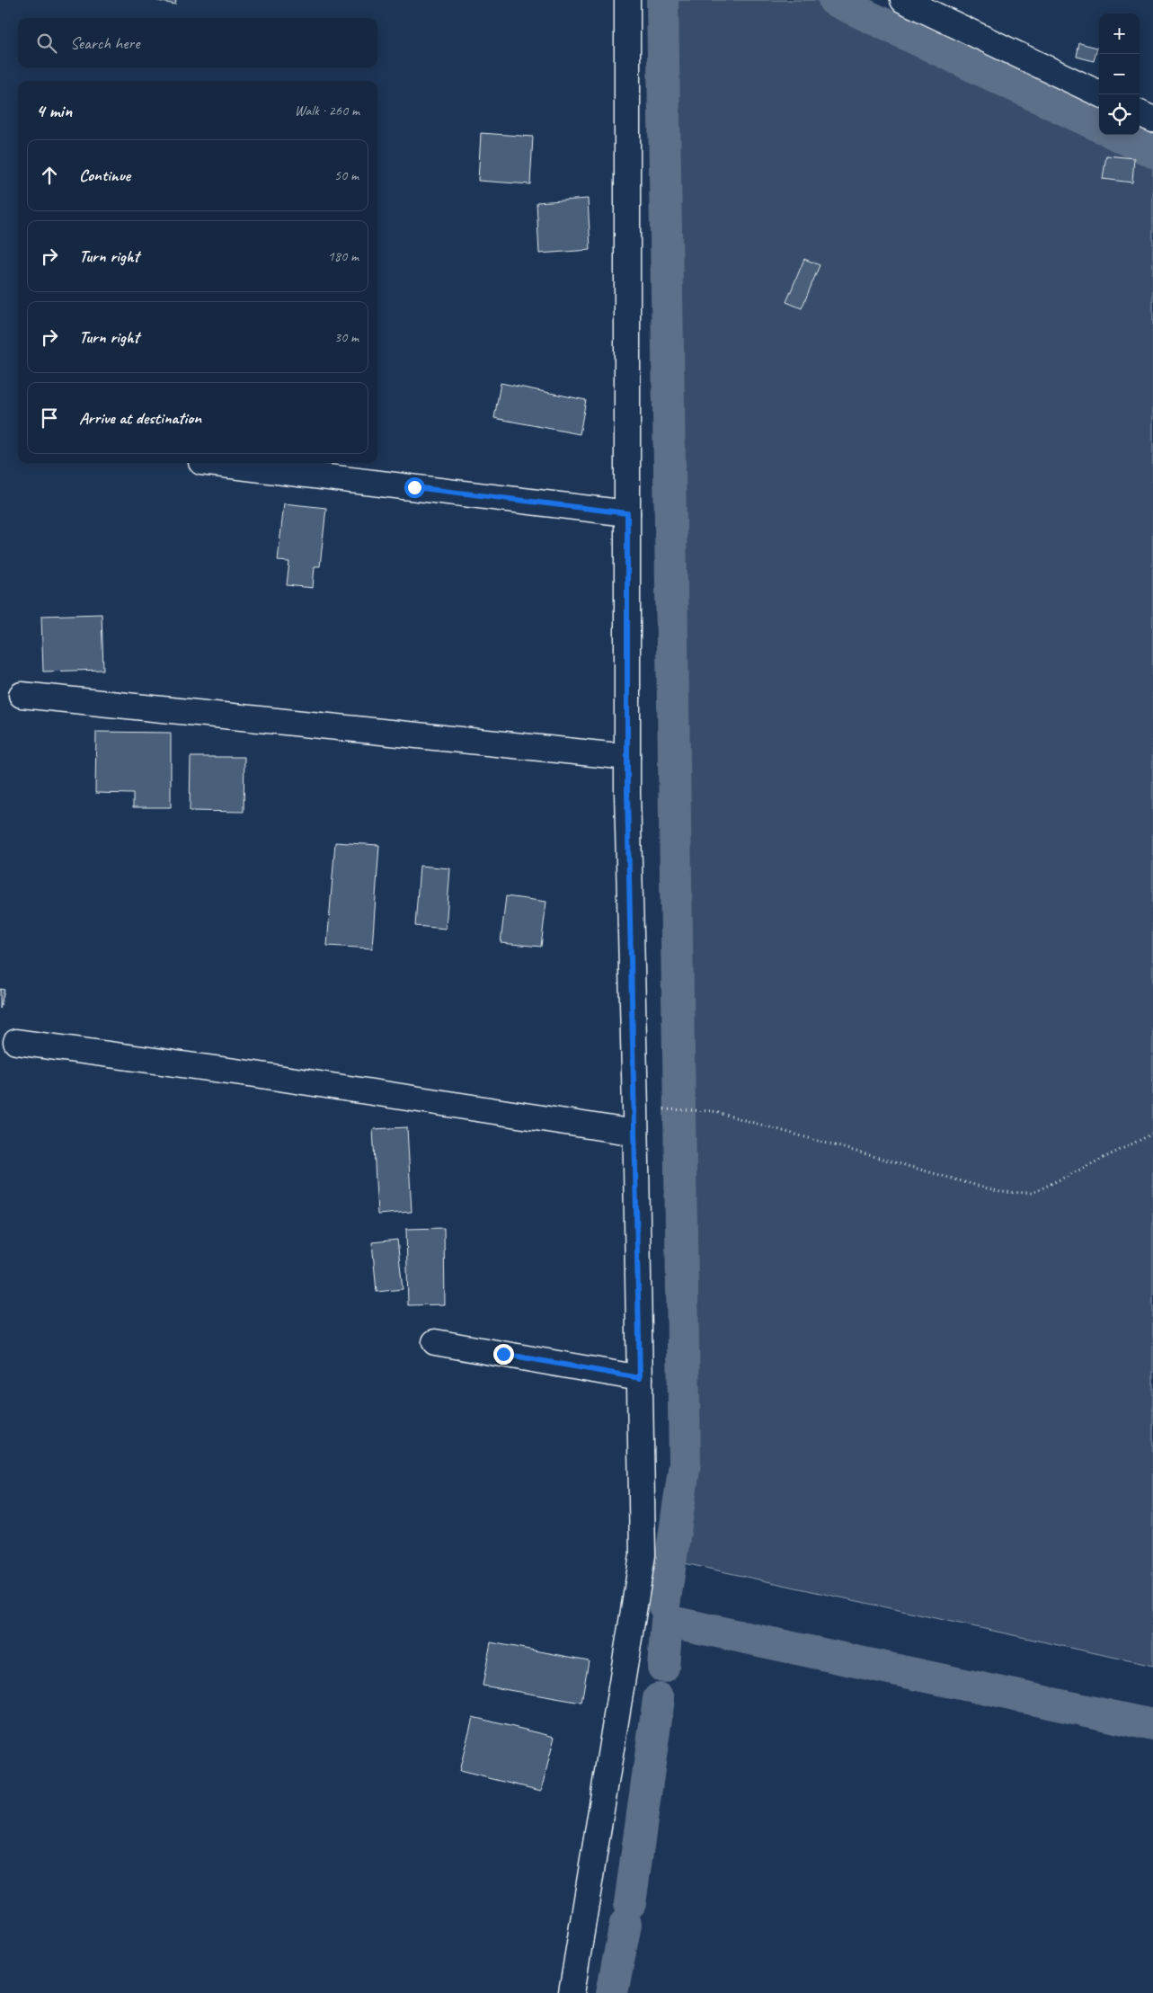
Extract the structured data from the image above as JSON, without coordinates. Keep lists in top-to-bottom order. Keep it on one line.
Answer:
{"page":{"map_buttons":["+","−"],"search":"Search here","heading":["4 min","Walk · 260 m"],"list":[["Continue","50 m"],["Turn right","180 m"],["Turn right","30 m"],"Arrive at destination"]}}
